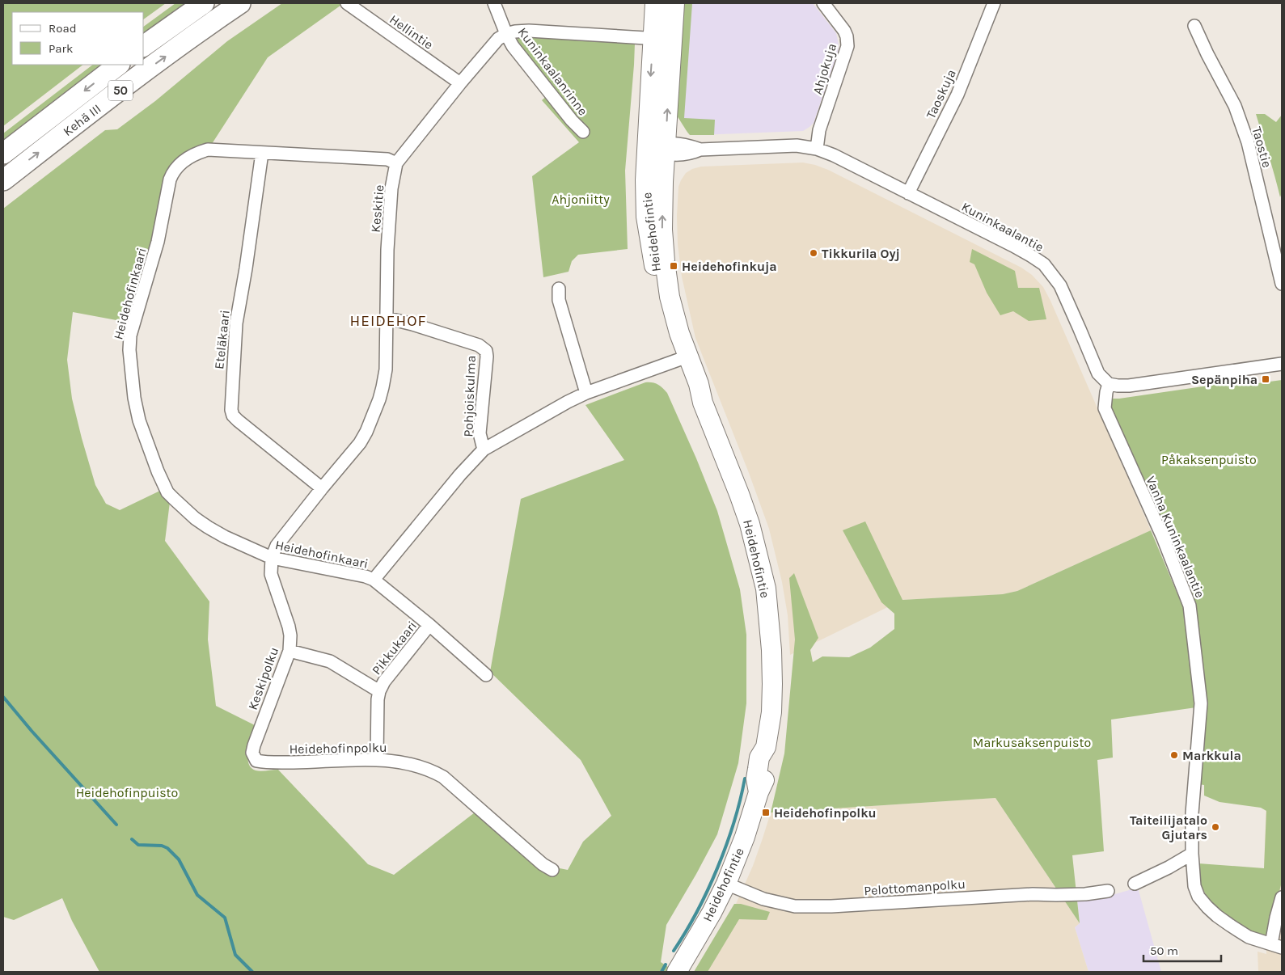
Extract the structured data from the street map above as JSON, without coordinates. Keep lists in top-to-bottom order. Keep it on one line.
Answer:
{"streets":{"highway":["50","Kehä III"],"main road":["Heidehofintie"],"street":["Hellintie","Ahjokuja","Kuninkaalanrinne","Taoskuja","Taostie","Keskitie","Kuninkaalantie","Heidehofinkaari","Eteläkaari","Pohjoiskulma","Vanha Kuninkaalantie","Pikkukaari","Keskipolku","Heidehofinpolku","Pelottomanpolku"]},"crossings":[["Hellintie","Keskitie"],["Ahjokuja","Kuninkaalantie"],["Kuninkaalanrinne","Keskitie"],["Taoskuja","Kuninkaalantie"],["Keskitie","Heidehofinkaari"],["Keskitie","Eteläkaari"],["Keskitie","Pohjoiskulma"],["Keskitie","Keskipolku"],["Kuninkaalantie","Heidehofintie"],["Kuninkaalantie","Vanha Kuninkaalantie"],["Heidehofintie","Pelottomanpolku"],["Heidehofinkaari","Eteläkaari"],["Heidehofinkaari","Pohjoiskulma"],["Heidehofinkaari","Pikkukaari"],["Heidehofinkaari","Keskipolku"],["Pikkukaari","Heidehofinpolku"],["Keskipolku","Heidehofinpolku"]],"districts":["HEIDEHOF"],"parks":["Ahjoniitty","Påkaksenpuisto","Markusaksenpuisto","Heidehofinpuisto"],"places":{"other":["Tikkurila Oyj","Markkula","Taiteilijatalo Gjutars"],"transit":["Heidehofinkuja","Sepänpiha","Heidehofinpolku"]},"legend":["Road","Park"],"scale_bar":"50 m"}
